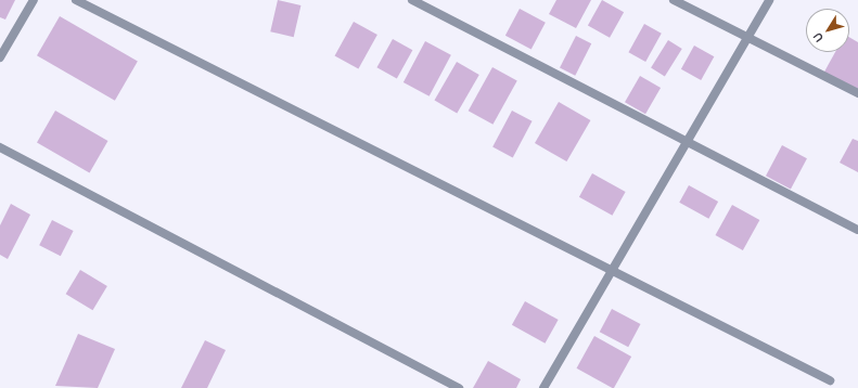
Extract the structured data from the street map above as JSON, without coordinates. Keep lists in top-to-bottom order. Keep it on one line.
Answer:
{"north":"bottom left"}
